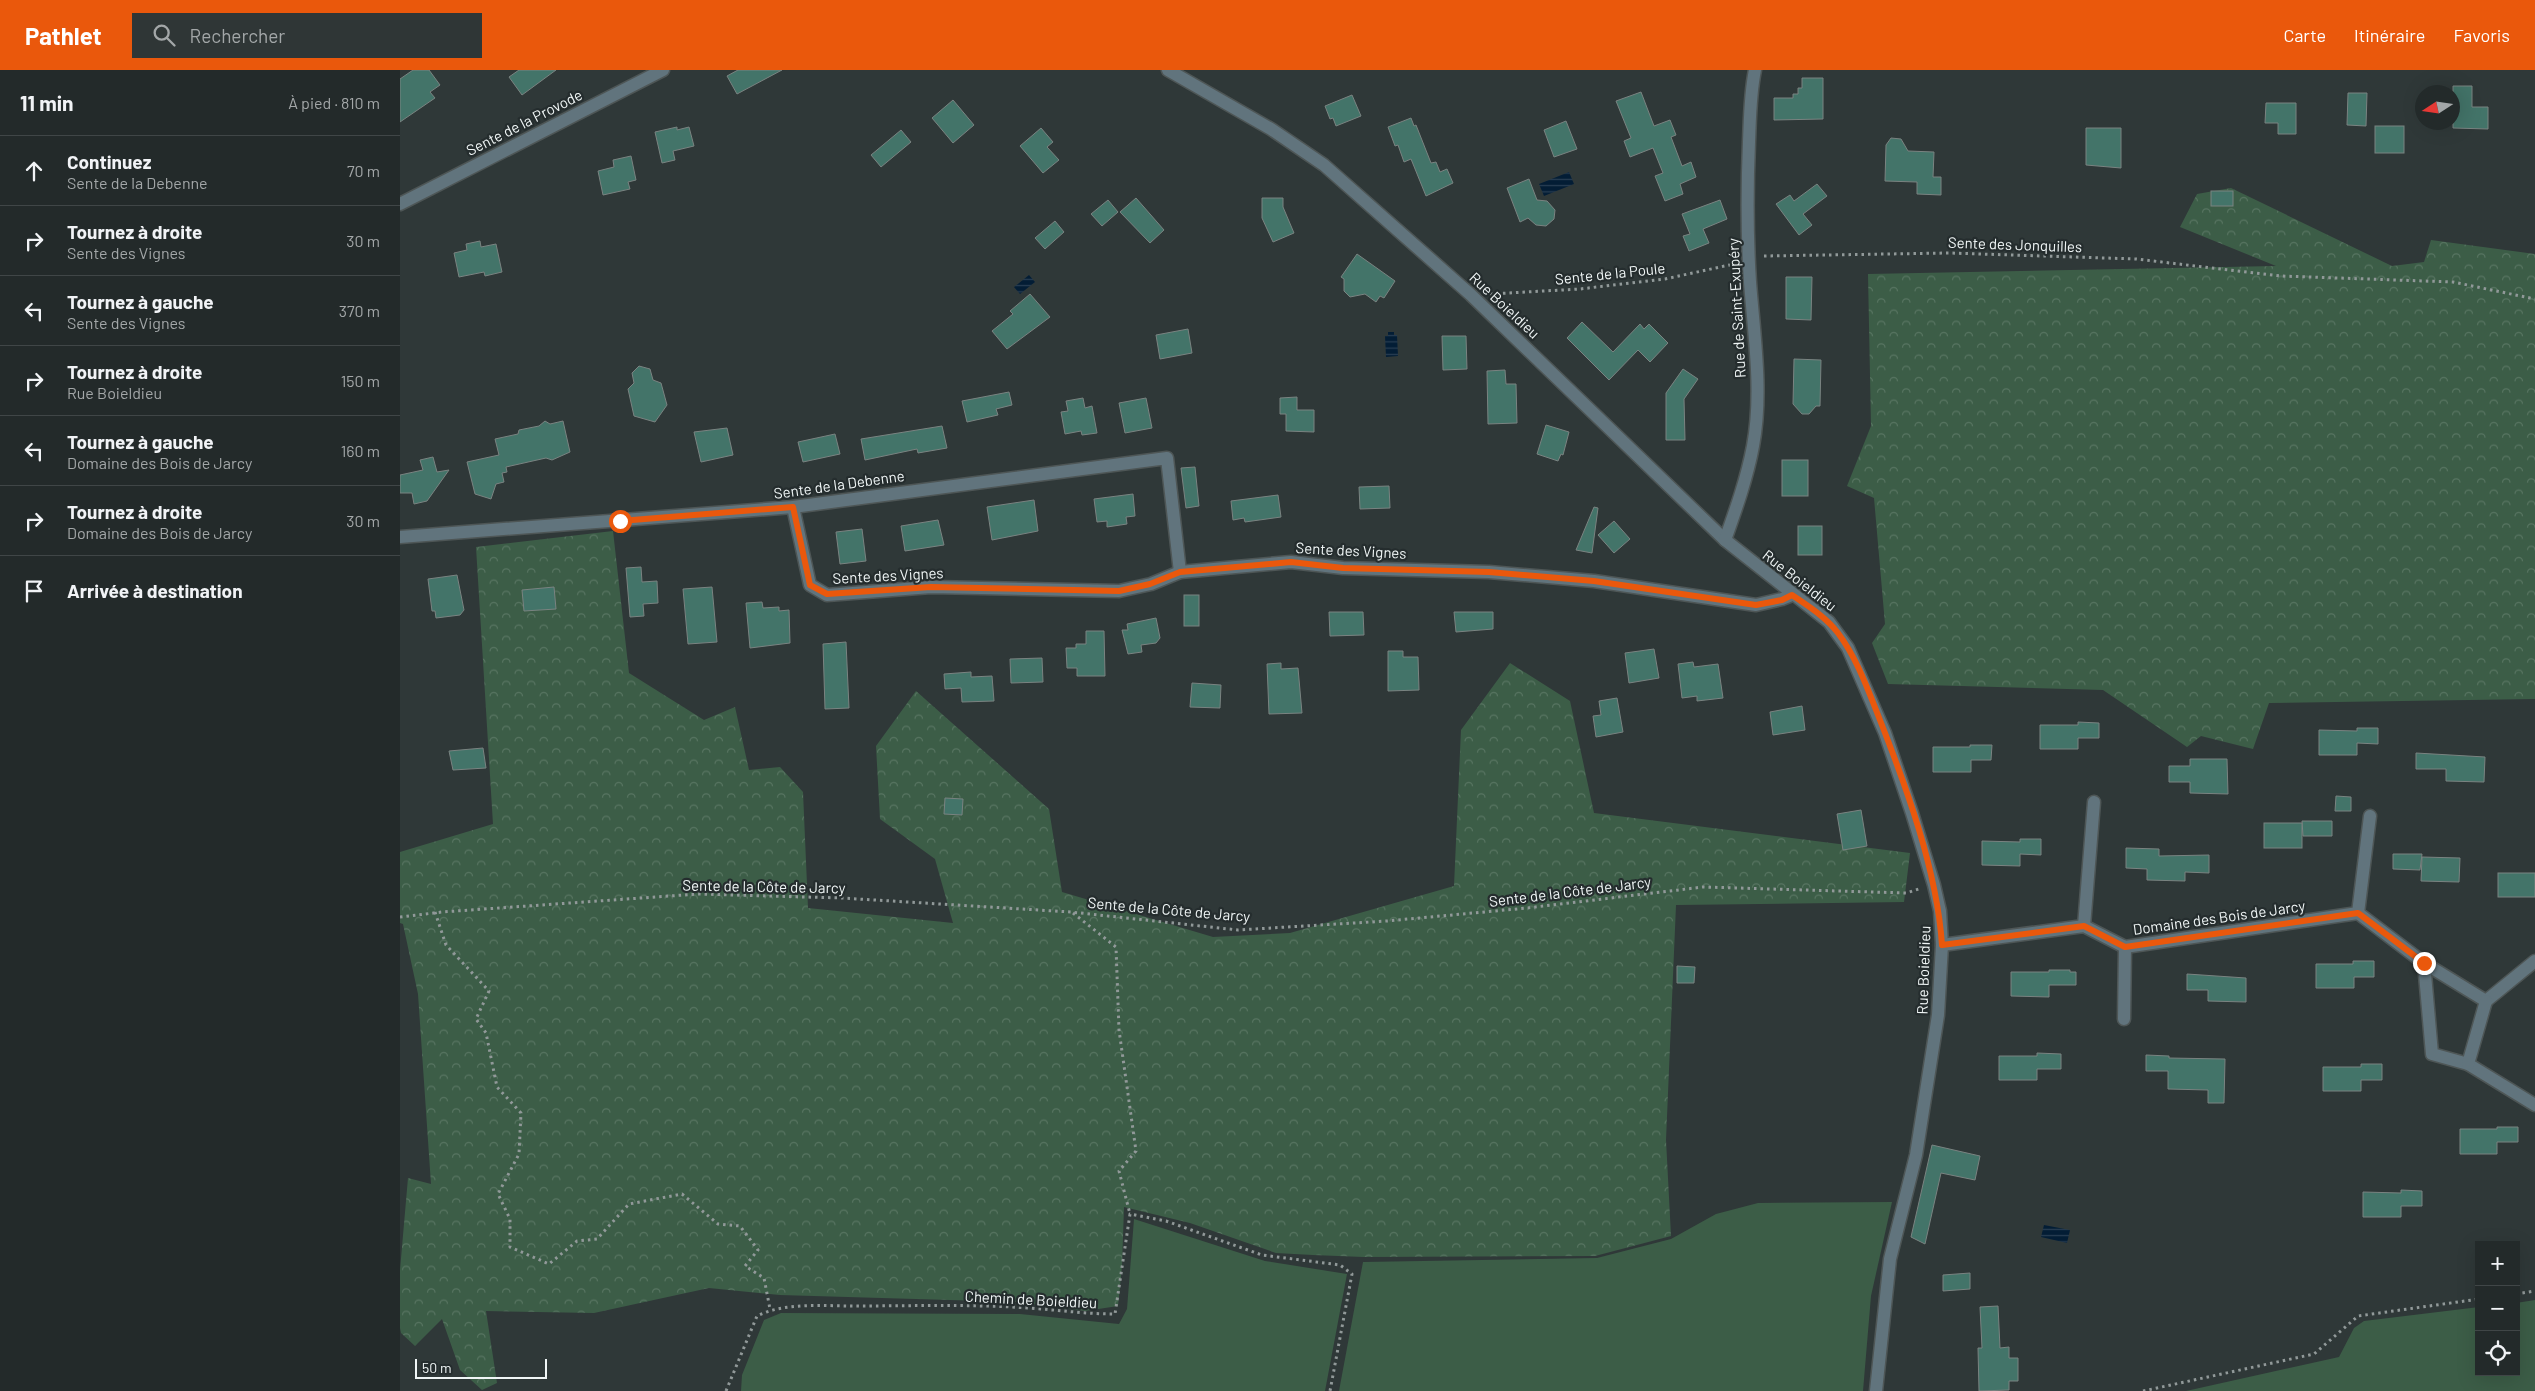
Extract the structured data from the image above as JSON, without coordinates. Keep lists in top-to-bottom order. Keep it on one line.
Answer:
{"streets":{"street":["Sente de la Provode","Rue Boieldieu","Rue de Saint-Exupéry","Sente de la Debenne","Sente des Vignes","Domaine des Bois de Jarcy"],"path":["Sente des Jonquilles","Sente de la Poule","Sente de la Côte de Jarcy","Chemin de Boieldieu"]},"crossings":[["Sente des Jonquilles","Sente de la Poule"],["Sente des Jonquilles","Rue de Saint-Exupéry"],["Sente de la Poule","Rue Boieldieu"],["Sente de la Poule","Rue de Saint-Exupéry"],["Rue Boieldieu","Rue de Saint-Exupéry"],["Rue Boieldieu","Sente des Vignes"],["Rue Boieldieu","Sente de la Côte de Jarcy"],["Sente de la Debenne","Sente des Vignes"]],"scale_bar":"50 m","north":"left","page":{"header":"Pathlet","search":"Rechercher","nav":["Carte","Itinéraire","Favoris"],"heading":["11 min","À pied · 810 m"],"list":[["Continuez","Sente de la Debenne","70 m"],["Tournez à droite","Sente des Vignes","30 m"],["Tournez à gauche","Sente des Vignes","370 m"],["Tournez à droite","Rue Boieldieu","150 m"],["Tournez à gauche","Domaine des Bois de Jarcy","160 m"],["Tournez à droite","Domaine des Bois de Jarcy","30 m"],"Arrivée à destination"],"map_buttons":["+","−"],"scale":"50 m"}}
